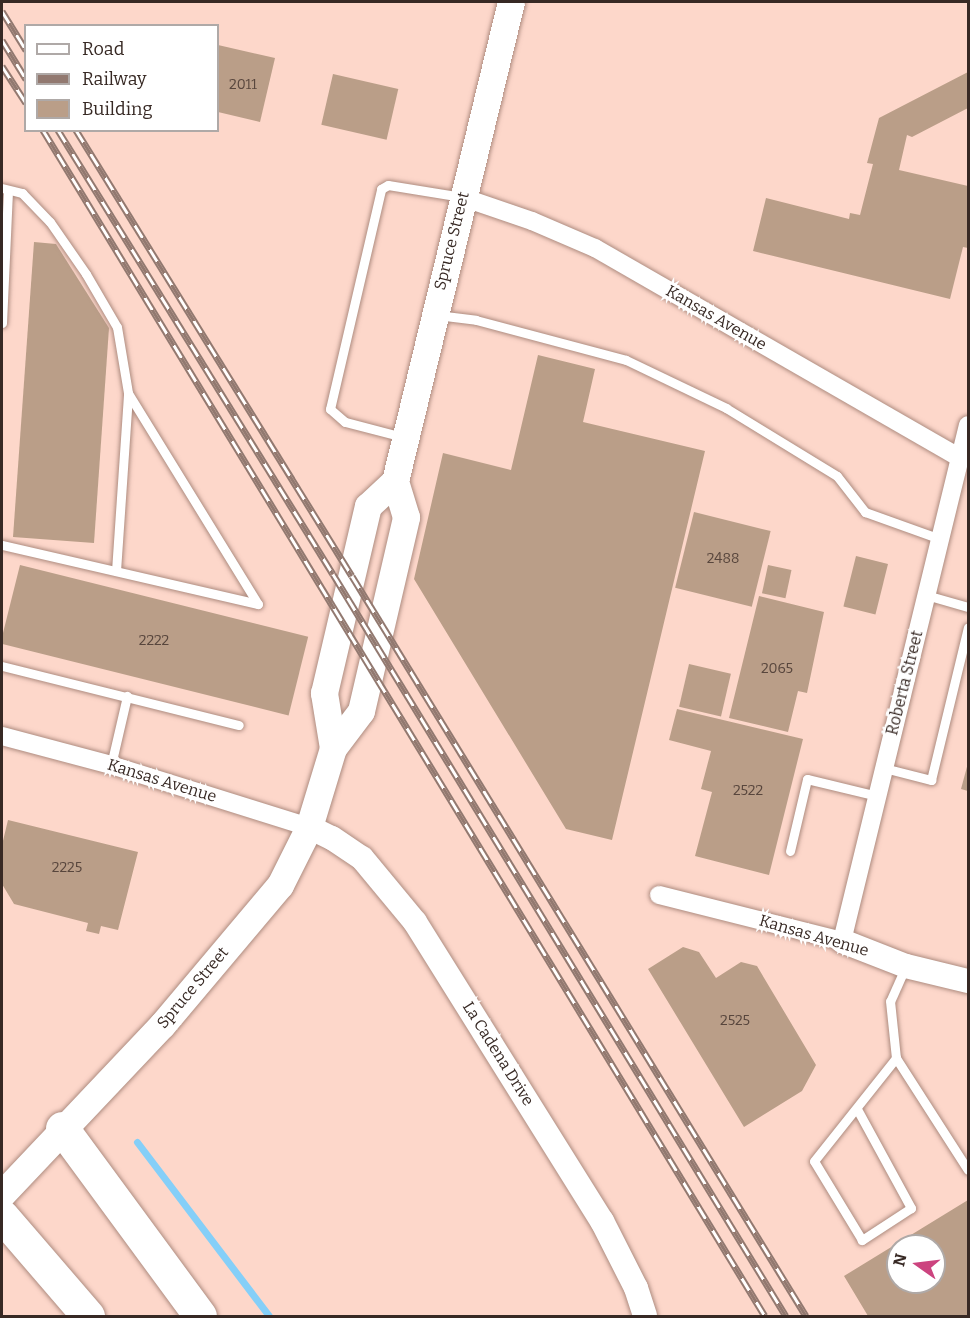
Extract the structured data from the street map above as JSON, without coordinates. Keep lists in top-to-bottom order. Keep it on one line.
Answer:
{"streets":{"main road":["Spruce Street"],"street":["Kansas Avenue","Roberta Street","La Cadena Drive"]},"crossings":[["Spruce Street","Kansas Avenue"],["Spruce Street","La Cadena Drive"],["Kansas Avenue","Roberta Street"],["Kansas Avenue","La Cadena Drive"]],"house_numbers":["2011","2488","2222","2065","2522","2225","2525"],"legend":["Road","Railway","Building"],"north":"left"}
